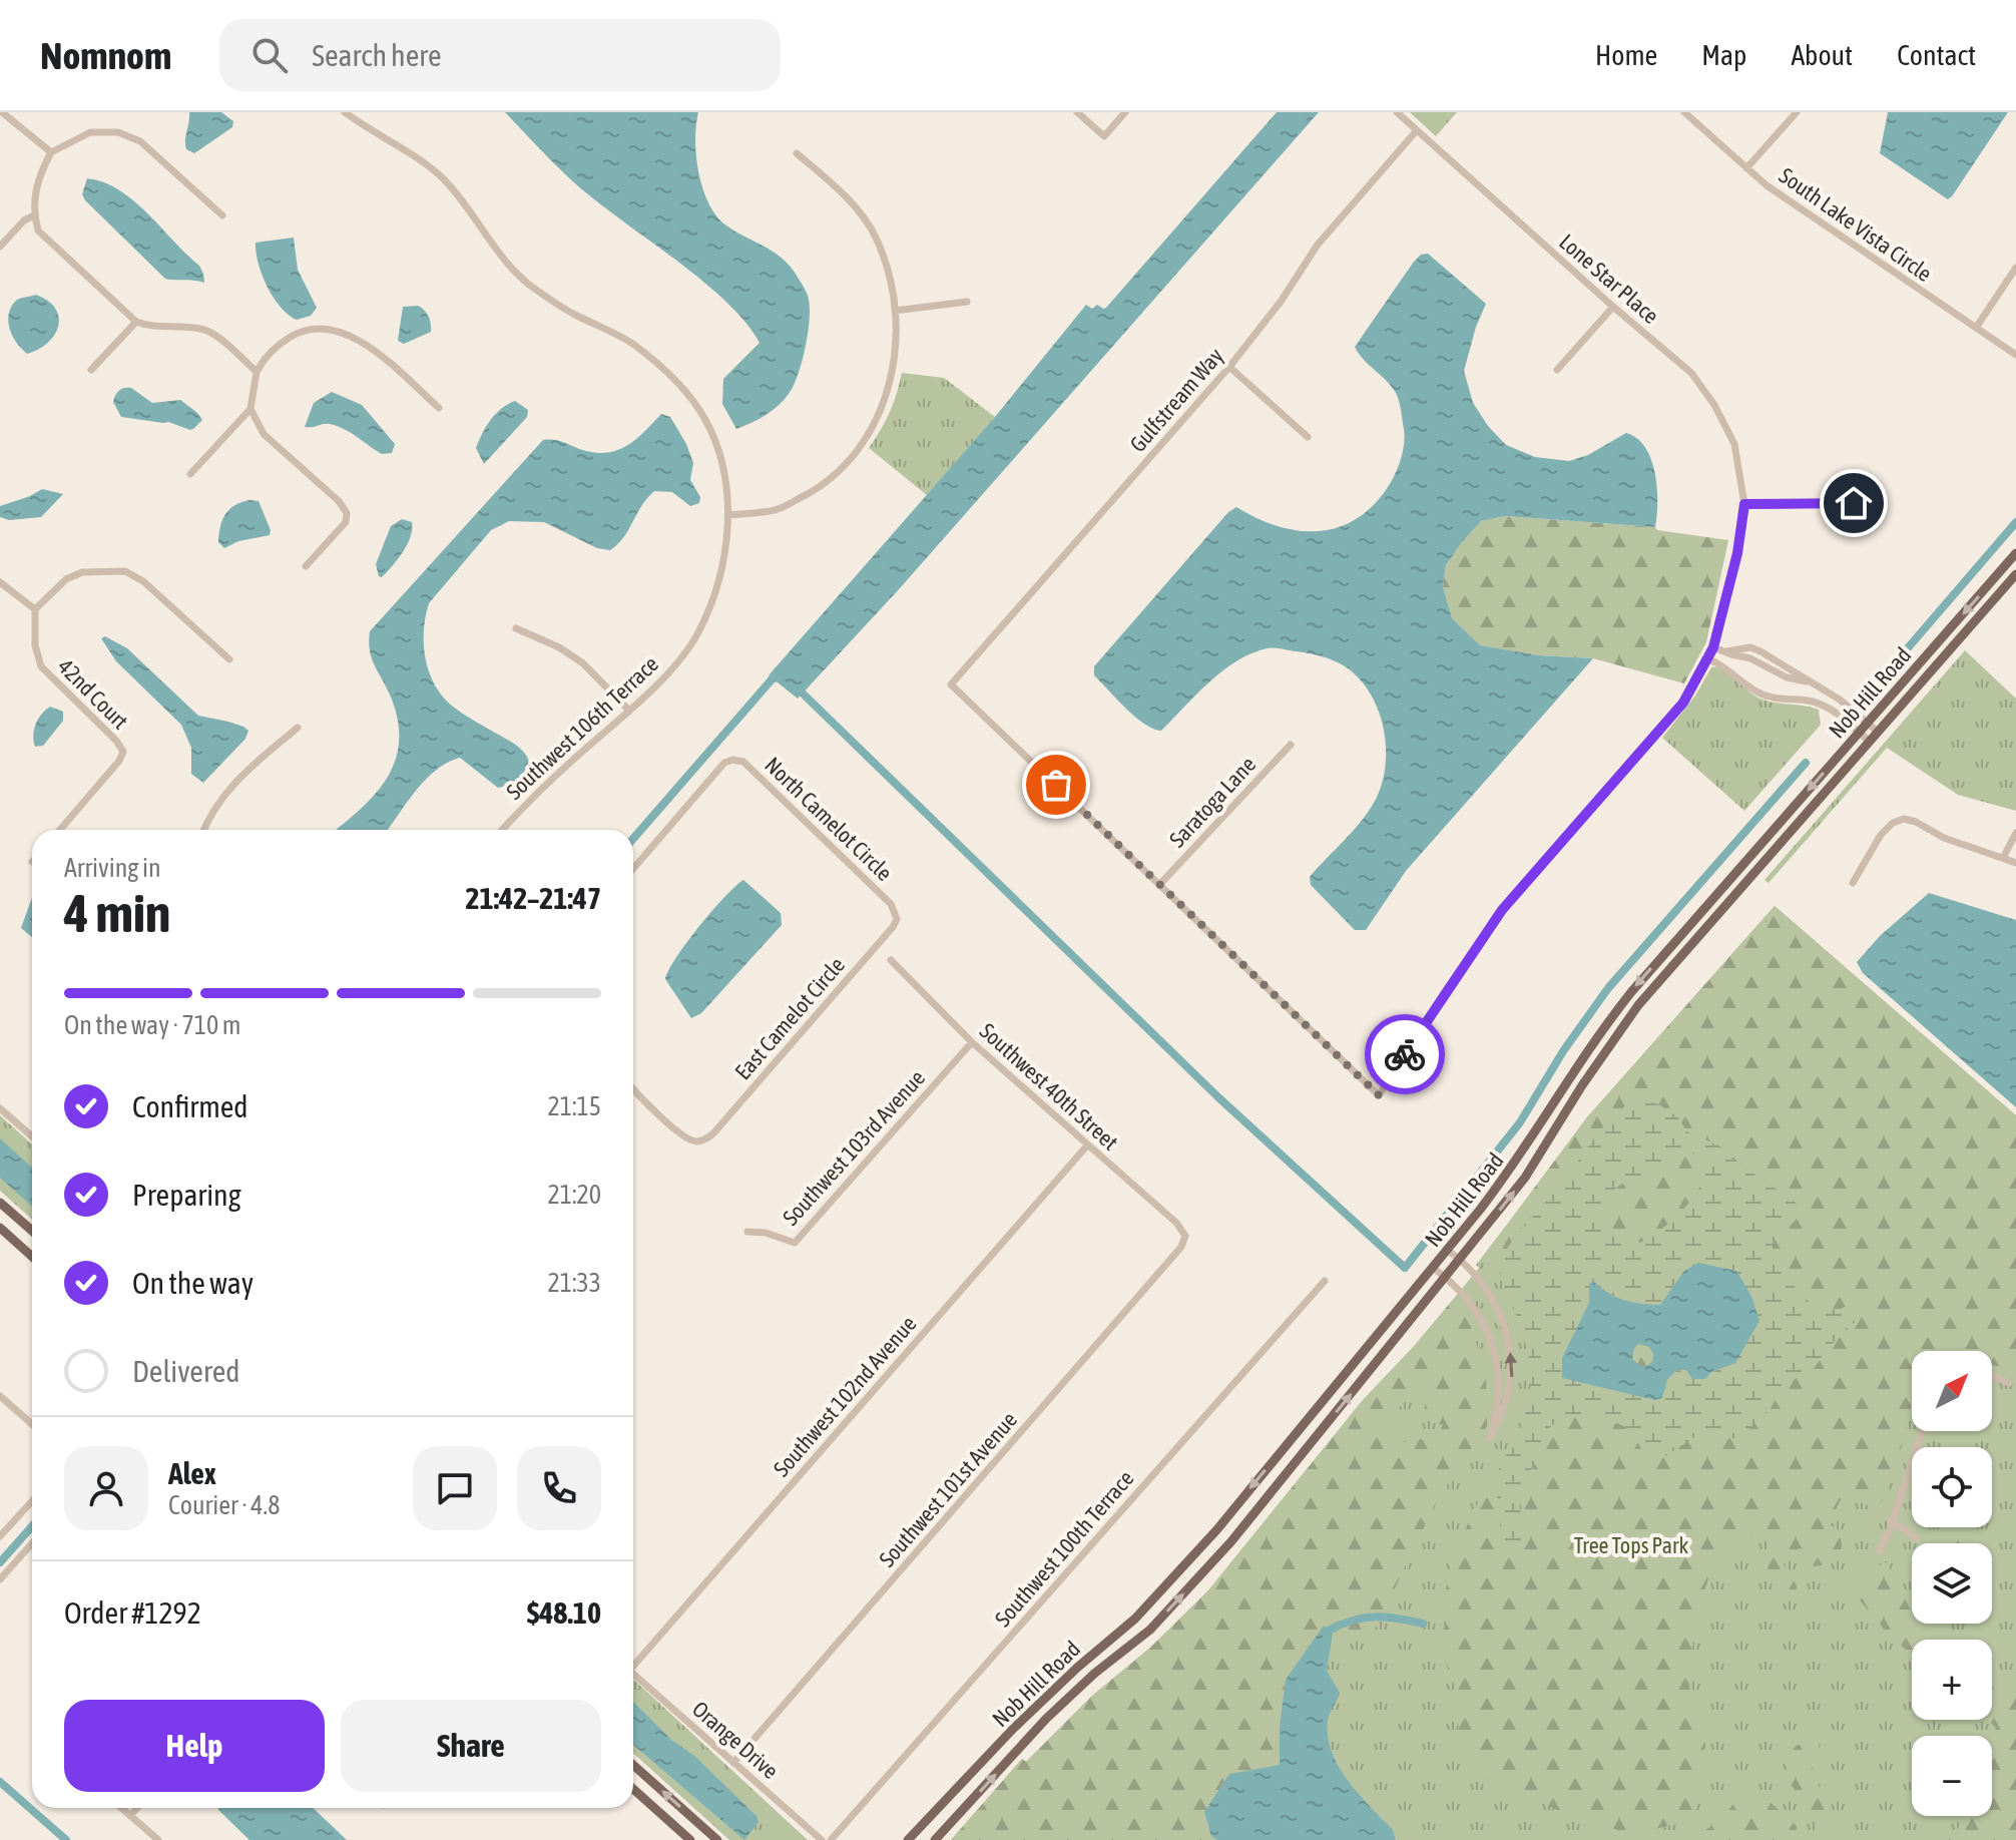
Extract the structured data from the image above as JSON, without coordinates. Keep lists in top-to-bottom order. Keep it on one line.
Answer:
{"streets":{"main road":["Nob Hill Road"],"street":["South Lake Vista Circle","Lone Star Place","Gulfstream Way","42nd Court","Southwest 106th Terrace","Saratoga Lane","North Camelot Circle","East Camelot Circle","Southwest 40th Street","Southwest 103rd Avenue","Southwest 102nd Avenue","Southwest 101st Avenue","Southwest 100th Terrace","Orange Drive"]},"crossings":[["Lone Star Place","Gulfstream Way"],["Lone Star Place","Saratoga Lane"],["Gulfstream Way","Saratoga Lane"],["North Camelot Circle","East Camelot Circle"],["Southwest 40th Street","Southwest 103rd Avenue"],["Southwest 40th Street","Southwest 102nd Avenue"],["Southwest 40th Street","Southwest 101st Avenue"],["Southwest 101st Avenue","Orange Drive"]],"parks":["Tree Tops Park"],"north":"top right","page":{"header":"Nomnom","search":"Search here","nav":["Home","Map","About","Contact"],"heading":["4 min","Arriving in","21:42–21:47"],"panel":["Alex","Courier · 4.8","Order #1292","$48.10"],"bar":"On the way · 710 m","list":[["Confirmed","21:15"],["Preparing","21:20"],["On the way","21:33"],"Delivered"],"map_buttons":["+","−"],"buttons":["Help","Share"]}}
